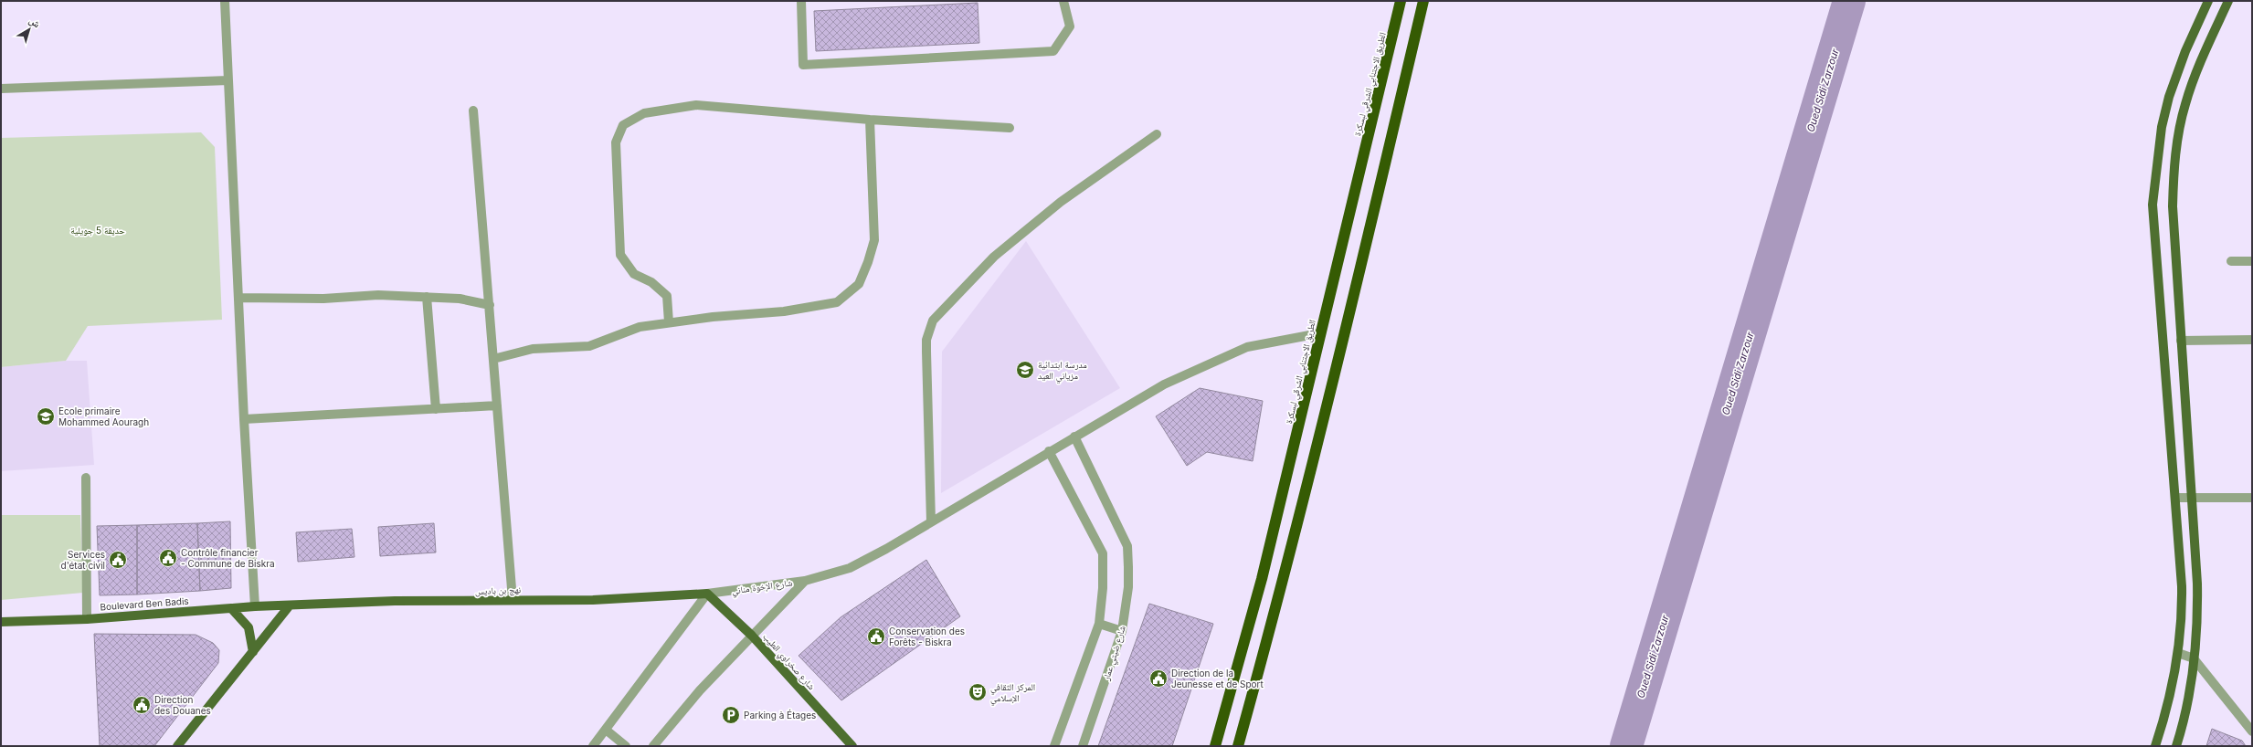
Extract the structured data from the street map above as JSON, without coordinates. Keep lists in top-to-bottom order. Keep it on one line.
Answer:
{"streets":{"highway":["الطريق الاجتنابي الشرقي لبسكرة"],"main road":["نهج بن باديس","Boulevard Ben Badis","شارع صخراوي الطيب"],"street":["شارع الإخوة مناني","شارع ضيتي عمار"]},"crossings":[["شارع الإخوة مناني","نهج بن باديس"],["شارع الإخوة مناني","شارع صخراوي الطيب"],["نهج بن باديس","Boulevard Ben Badis"],["نهج بن باديس","شارع صخراوي الطيب"]],"water":["Oued Sidi Zarzour"],"parks":["حديقة 5 جويلية"],"places":{"school or university":["مدرسة ابتدائية مزياني العيد","Ecole primaire Mohammed Aouragh"],"public building":["Contrôle financier - Commune de Biskra","Services d'état civil","Conservation des Forêts - Biskra","Direction de la Jeunesse et de Sport","Direction des Douanes"],"theatre":["المركز الثقافي الإسلامي"],"parking":["Parking à Étages"]},"north":"top right"}
